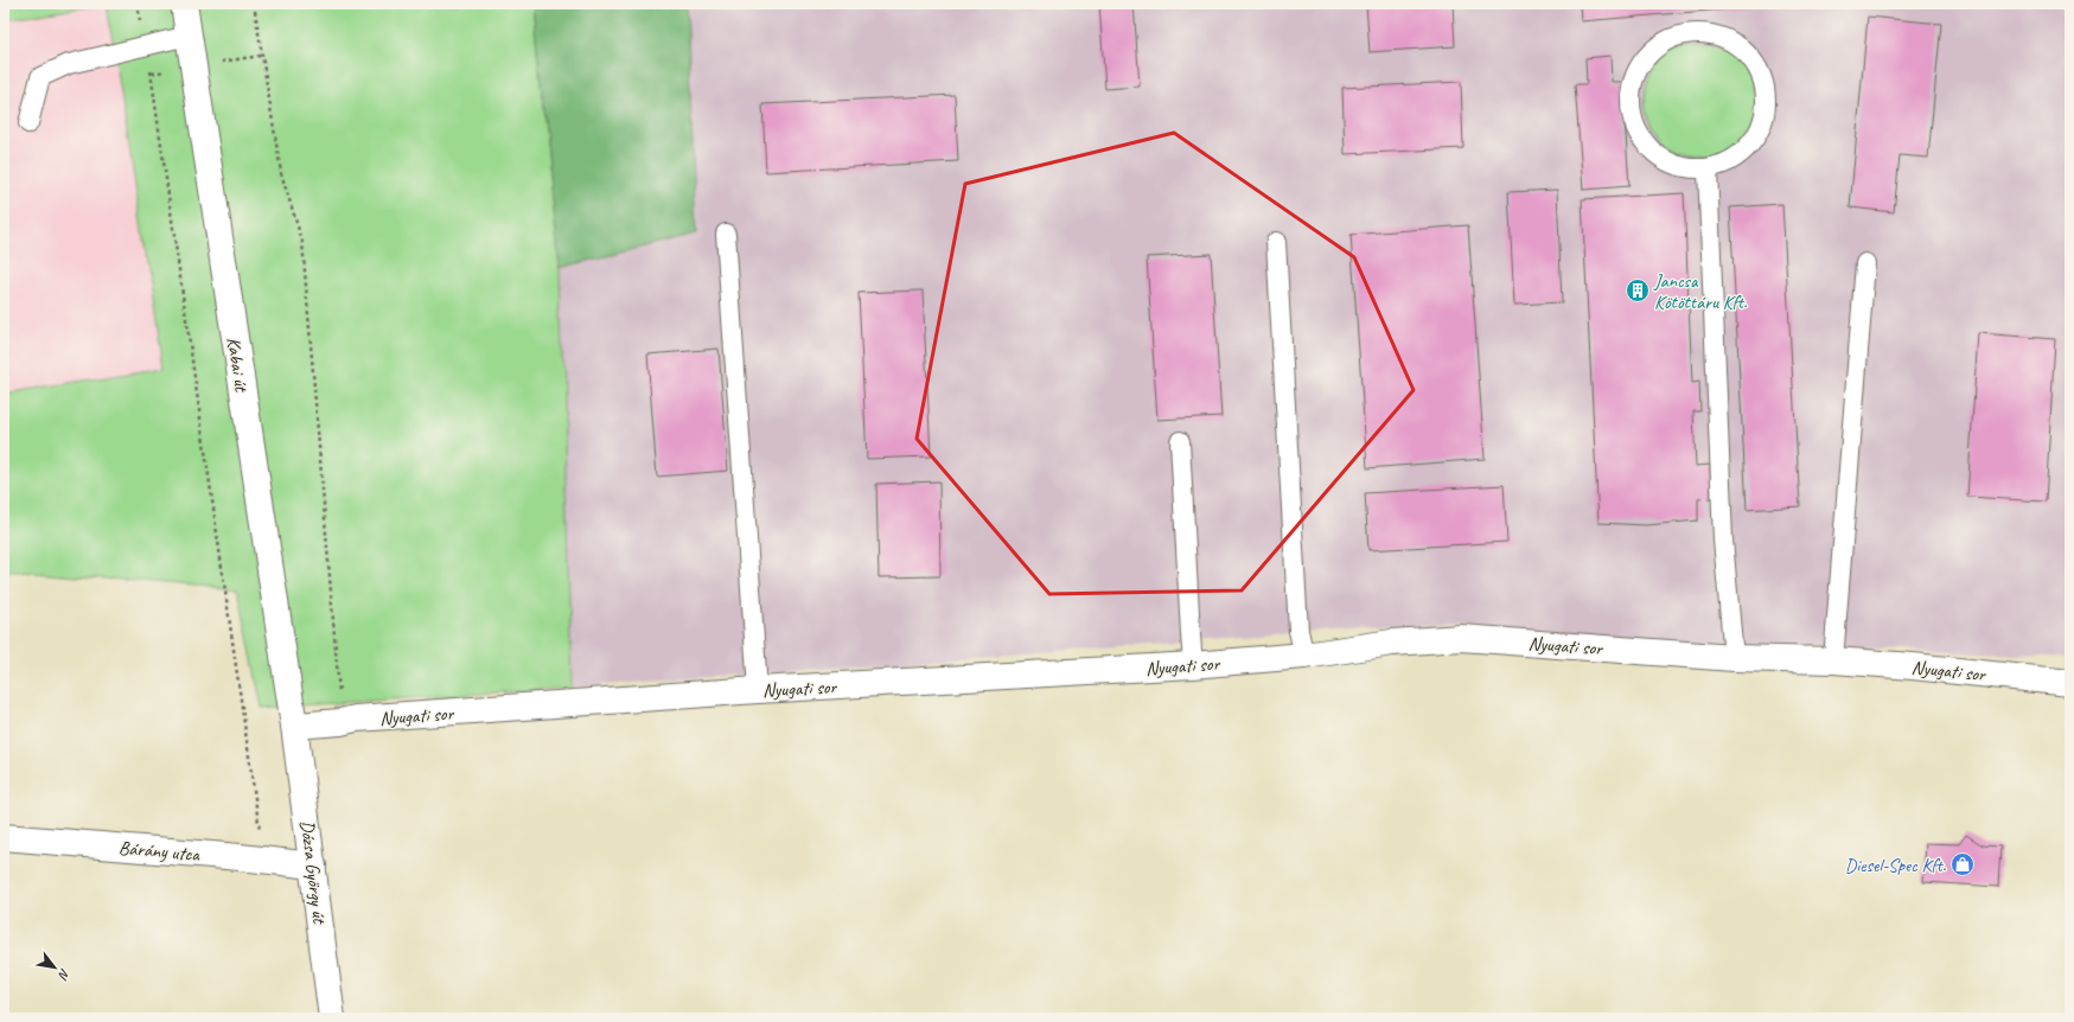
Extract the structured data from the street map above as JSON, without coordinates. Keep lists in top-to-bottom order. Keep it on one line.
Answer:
{"streets":{"street":["Kabai út","Nyugati sor","Bárány utca","Dózsa György út"]},"crossings":[["Kabai út","Nyugati sor"],["Kabai út","Dózsa György út"],["Nyugati sor","Dózsa György út"],["Bárány utca","Dózsa György út"]],"places":{"building":["Jancsa Kötöttáru Kft."],"shop":["Diesel-Spec Kft."]},"north":"bottom right"}
